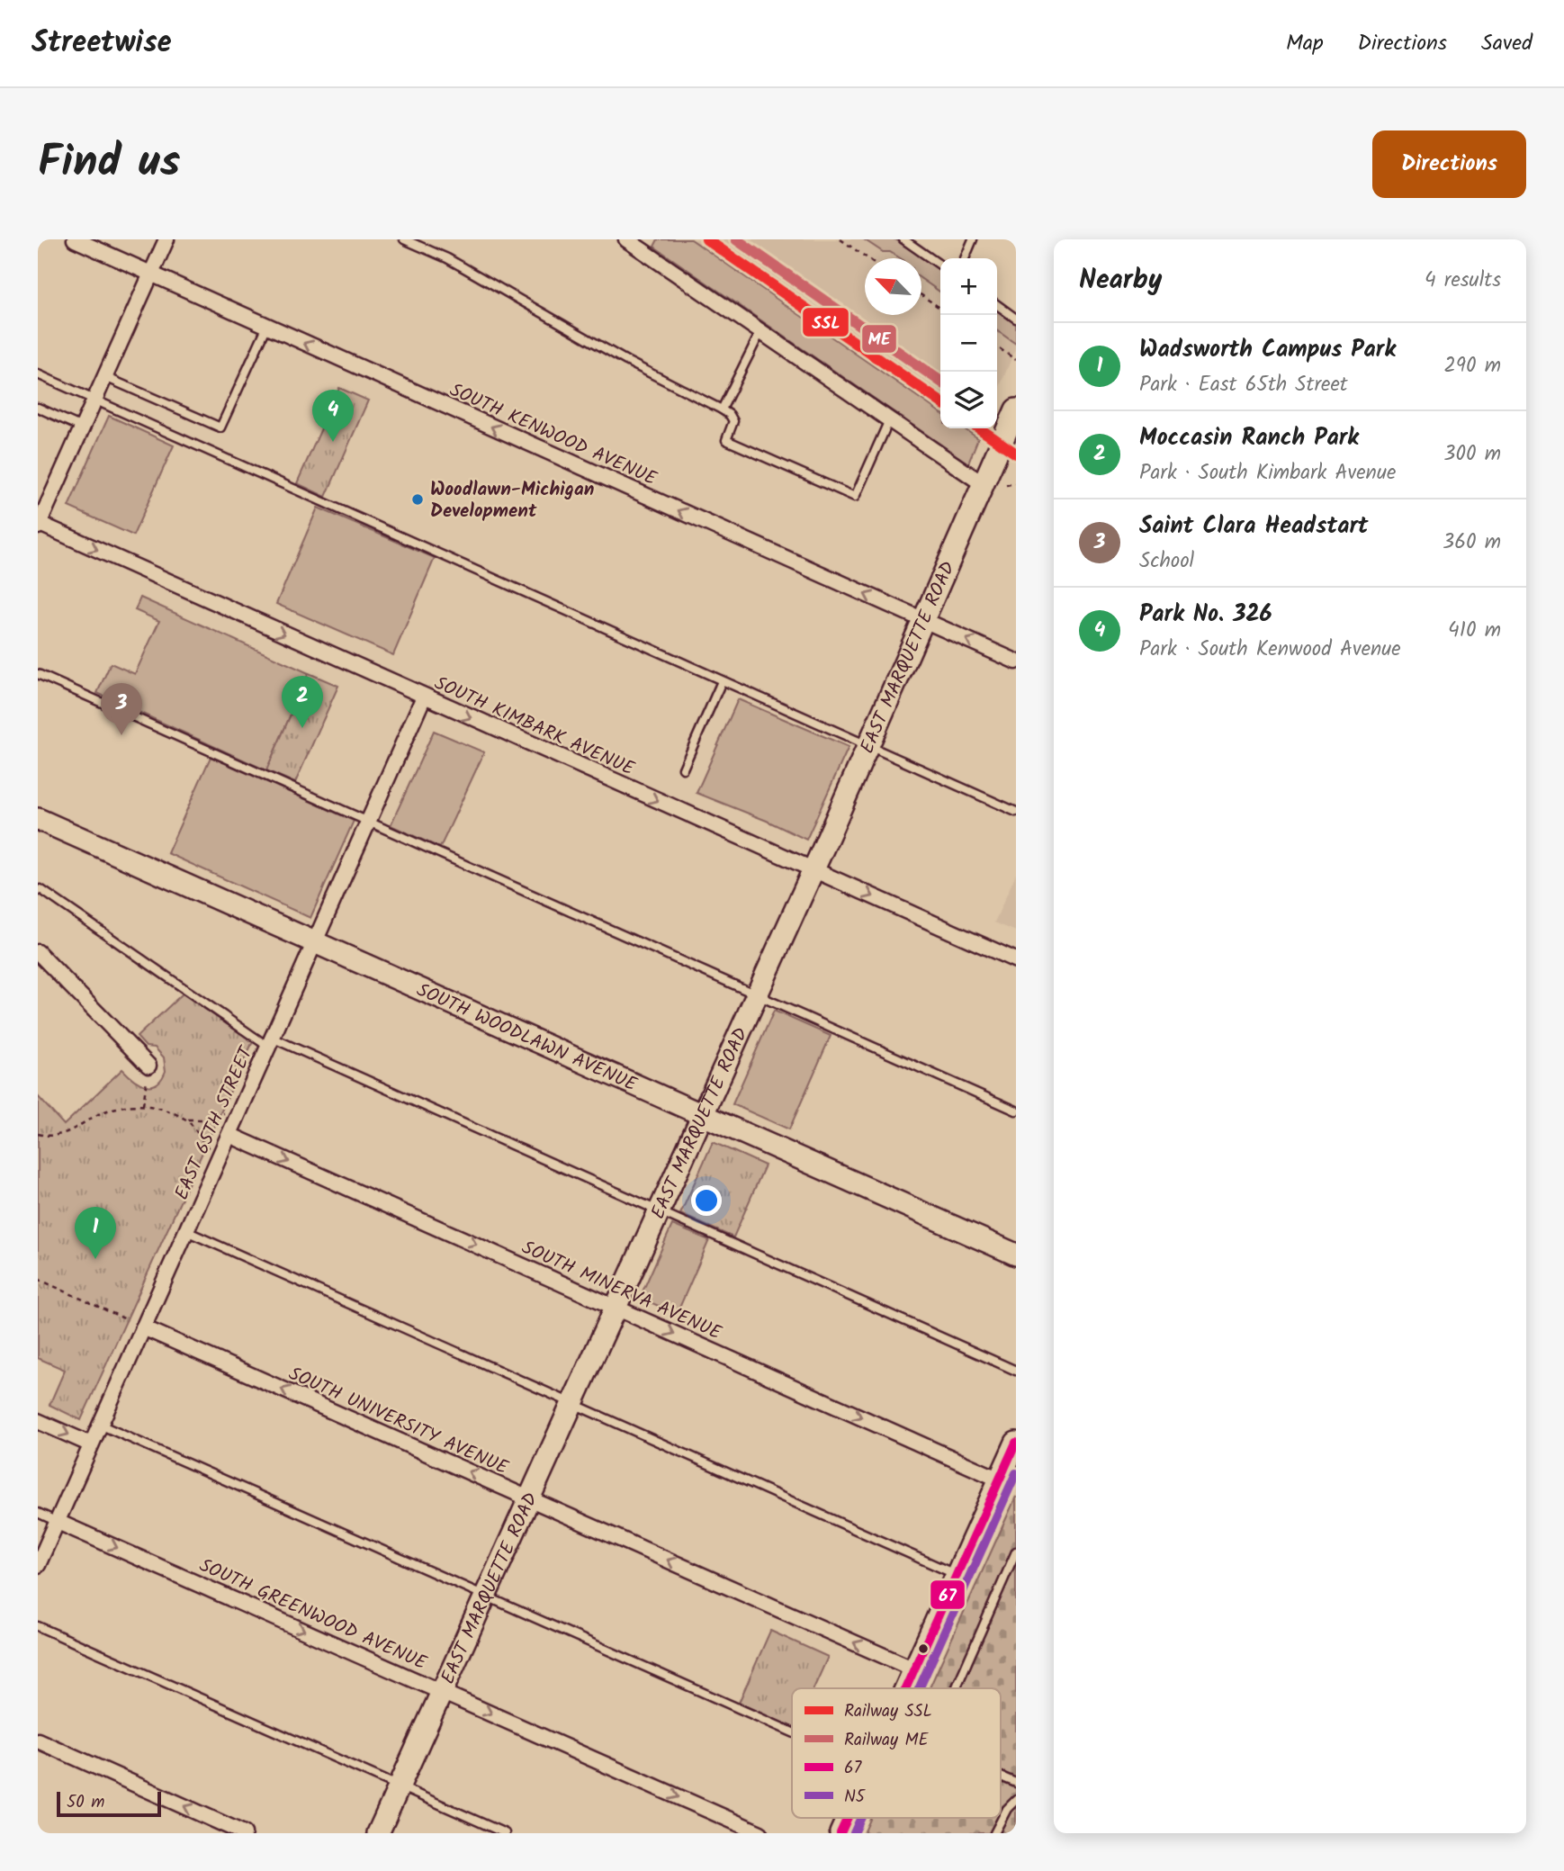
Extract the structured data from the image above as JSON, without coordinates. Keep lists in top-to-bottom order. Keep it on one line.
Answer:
{"streets":{"street":["SOUTH KENWOOD AVENUE","EAST MARQUETTE ROAD","SOUTH KIMBARK AVENUE","SOUTH WOODLAWN AVENUE","EAST 65TH STREET","SOUTH MINERVA AVENUE","SOUTH UNIVERSITY AVENUE","SOUTH GREENWOOD AVENUE"]},"crossings":[["SOUTH KENWOOD AVENUE","EAST MARQUETTE ROAD"],["EAST MARQUETTE ROAD","SOUTH KIMBARK AVENUE"],["EAST MARQUETTE ROAD","SOUTH WOODLAWN AVENUE"],["EAST MARQUETTE ROAD","SOUTH MINERVA AVENUE"],["EAST MARQUETTE ROAD","SOUTH UNIVERSITY AVENUE"],["EAST MARQUETTE ROAD","SOUTH GREENWOOD AVENUE"],["SOUTH KIMBARK AVENUE","EAST 65TH STREET"],["SOUTH WOODLAWN AVENUE","EAST 65TH STREET"],["EAST 65TH STREET","SOUTH MINERVA AVENUE"],["EAST 65TH STREET","SOUTH UNIVERSITY AVENUE"],["EAST 65TH STREET","SOUTH GREENWOOD AVENUE"]],"one_way":["SOUTH KENWOOD AVENUE","SOUTH KIMBARK AVENUE","SOUTH MINERVA AVENUE","SOUTH UNIVERSITY AVENUE","SOUTH GREENWOOD AVENUE"],"places":["Woodlawn-Michigan Development"],"lines":["rail line SSL","rail line ME","transit line 67","transit line N5"],"legend":["Railway SSL","Railway ME","67","N5"],"scale_bar":"50 m","north":"top left","page":{"header":"Streetwise","nav":["Map","Directions","Saved"],"title":"Find us","buttons":"Directions","heading":["Nearby","4 results"],"map_buttons":["+","−"],"list":[{"mark":"1","name":"Wadsworth Campus Park","note":"Park · East 65th Street","value":"290 m"},{"mark":"2","name":"Moccasin Ranch Park","note":"Park · South Kimbark Avenue","value":"300 m"},{"mark":"3","name":"Saint Clara Headstart","note":"School","value":"360 m"},{"mark":"4","name":"Park No. 326","note":"Park · South Kenwood Avenue","value":"410 m"}],"pins":["4","2","3","1"],"scale":"50 m"}}
